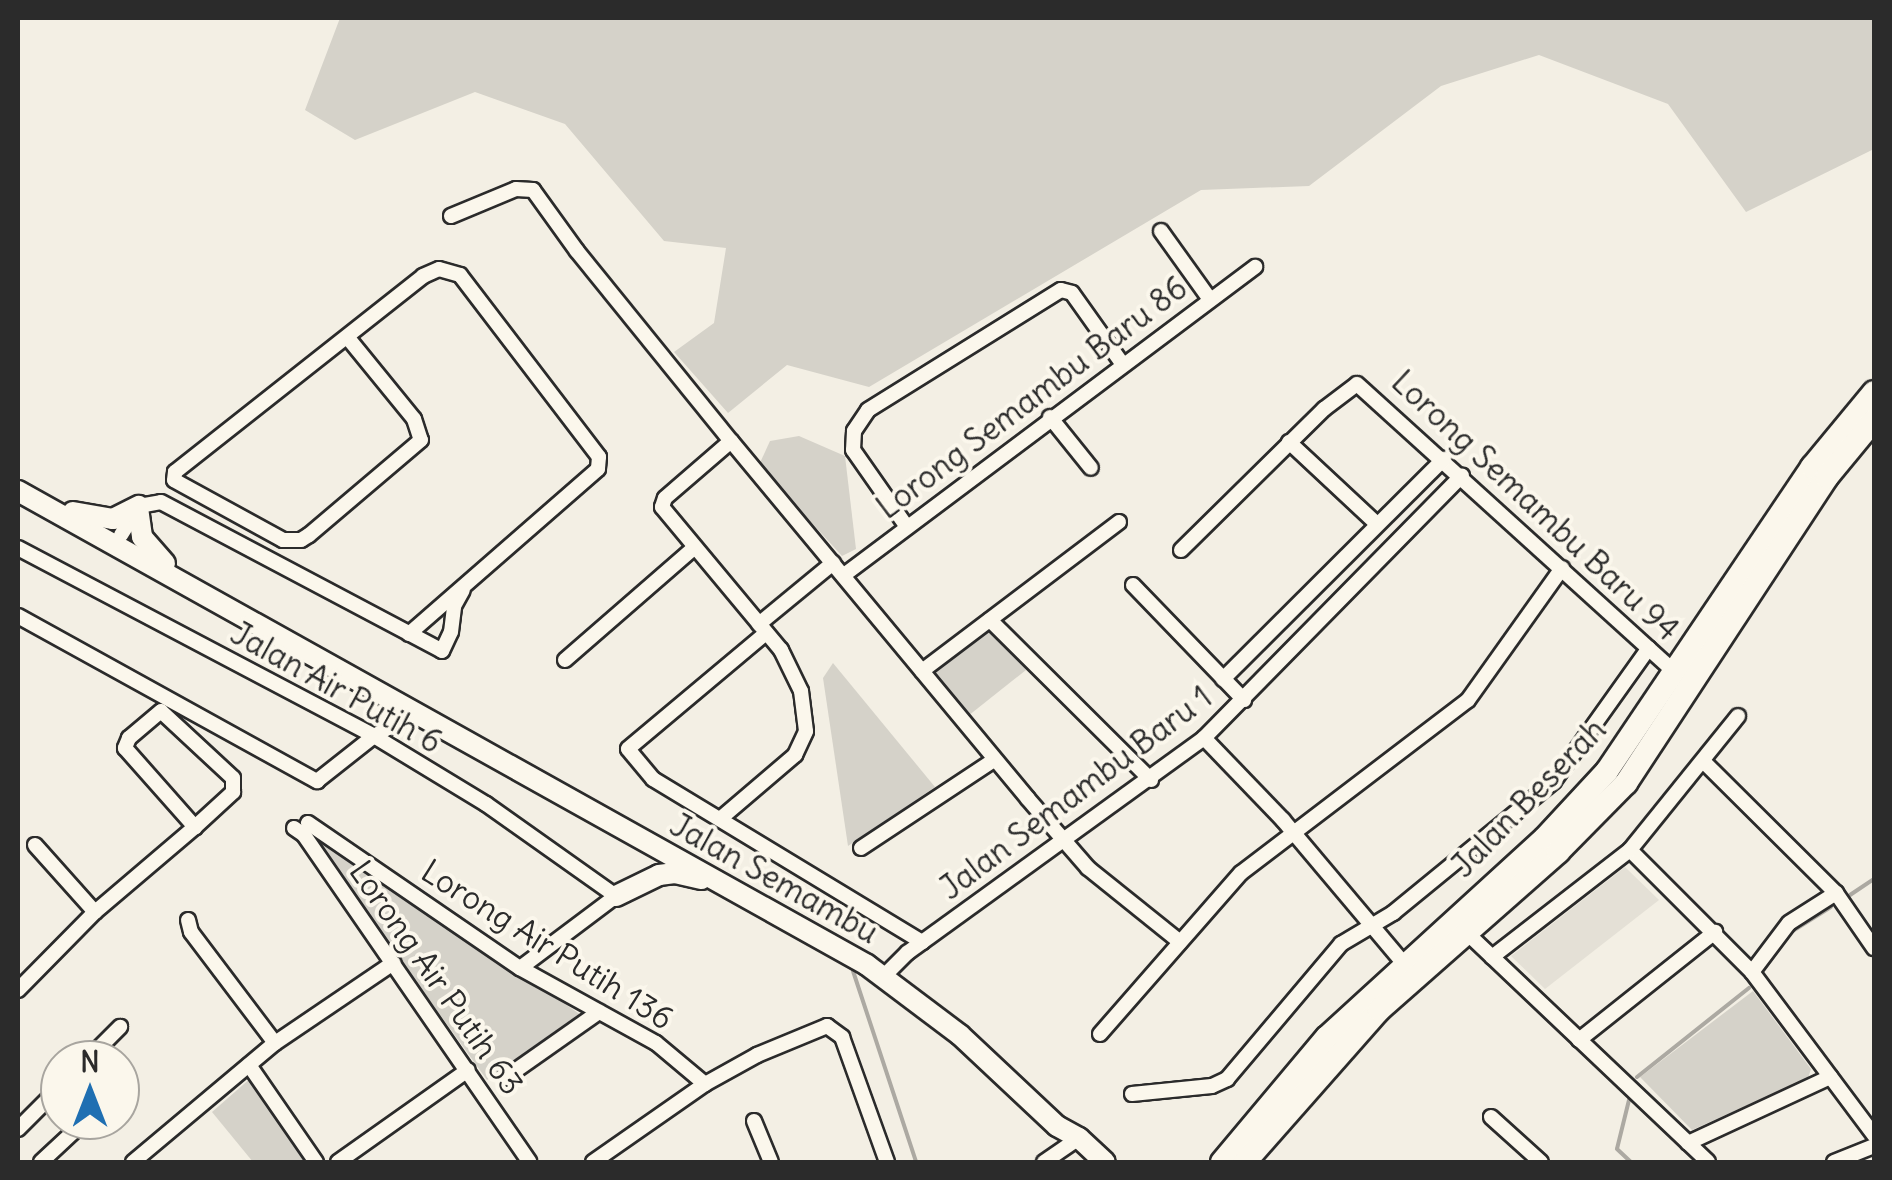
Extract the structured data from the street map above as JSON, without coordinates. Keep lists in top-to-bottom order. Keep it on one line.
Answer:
{"streets":{"highway":["Jalan Beserah"],"main road":["Jalan Semambu"],"street":["Lorong Semambu Baru 86","Lorong Semambu Baru 94","Jalan Air Putih 6","Jalan Semambu Baru 1","Lorong Air Putih 136","Lorong Air Putih 63"]},"crossings":[["Lorong Semambu Baru 94","Jalan Semambu Baru 1"],["Lorong Semambu Baru 94","Jalan Beserah"],["Jalan Semambu Baru 1","Jalan Semambu"],["Lorong Air Putih 136","Lorong Air Putih 63"]],"north":"top"}
